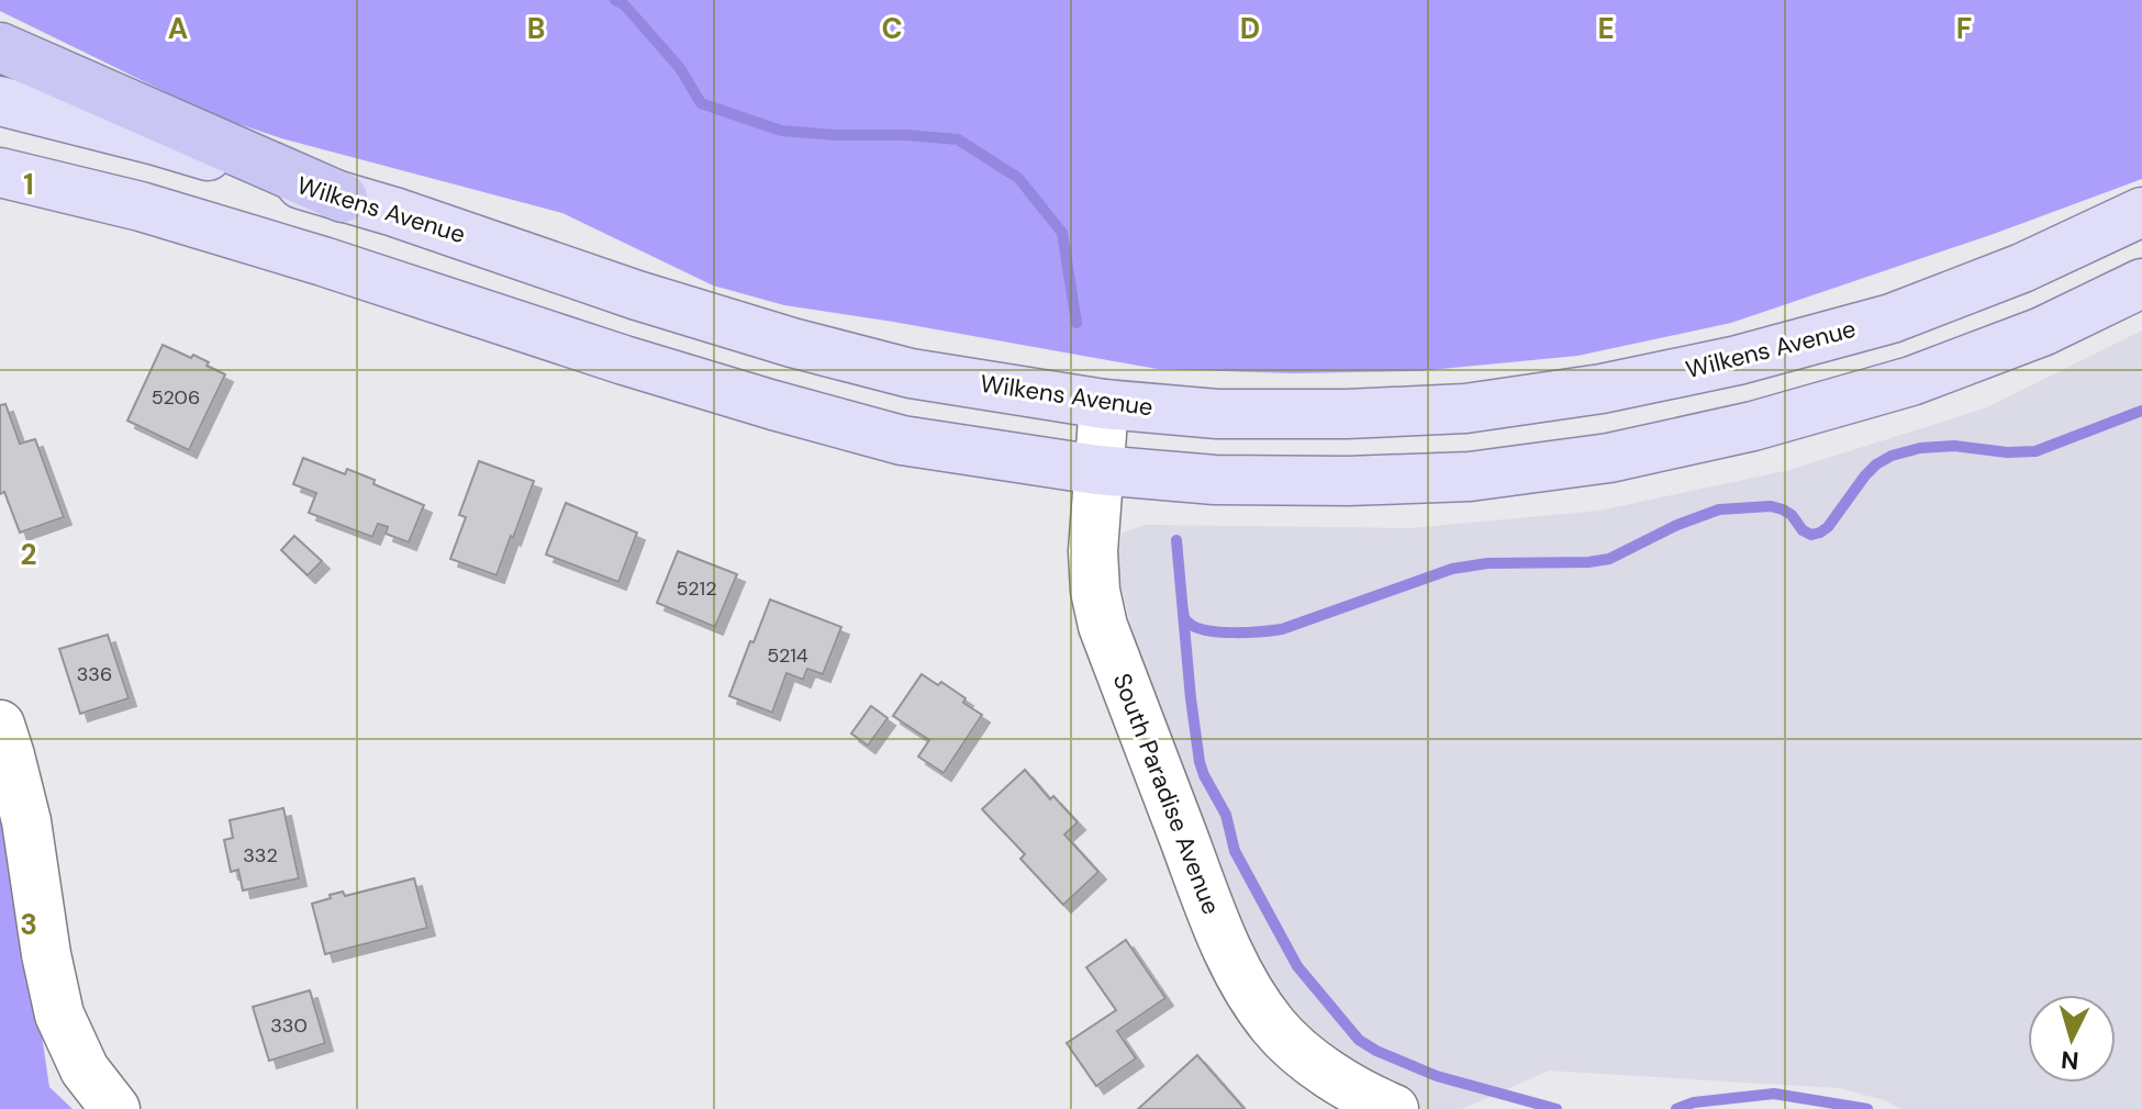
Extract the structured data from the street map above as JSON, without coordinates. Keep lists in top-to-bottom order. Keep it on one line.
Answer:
{"streets":{"main road":["Wilkens Avenue"],"street":["South Paradise Avenue"]},"crossings":[["Wilkens Avenue","South Paradise Avenue"]],"house_numbers":["5206","5212","5214","336","332","330"],"north":"bottom","grid":{"columns":["A","B","C","D","E","F"],"rows":["1","2","3"]}}
